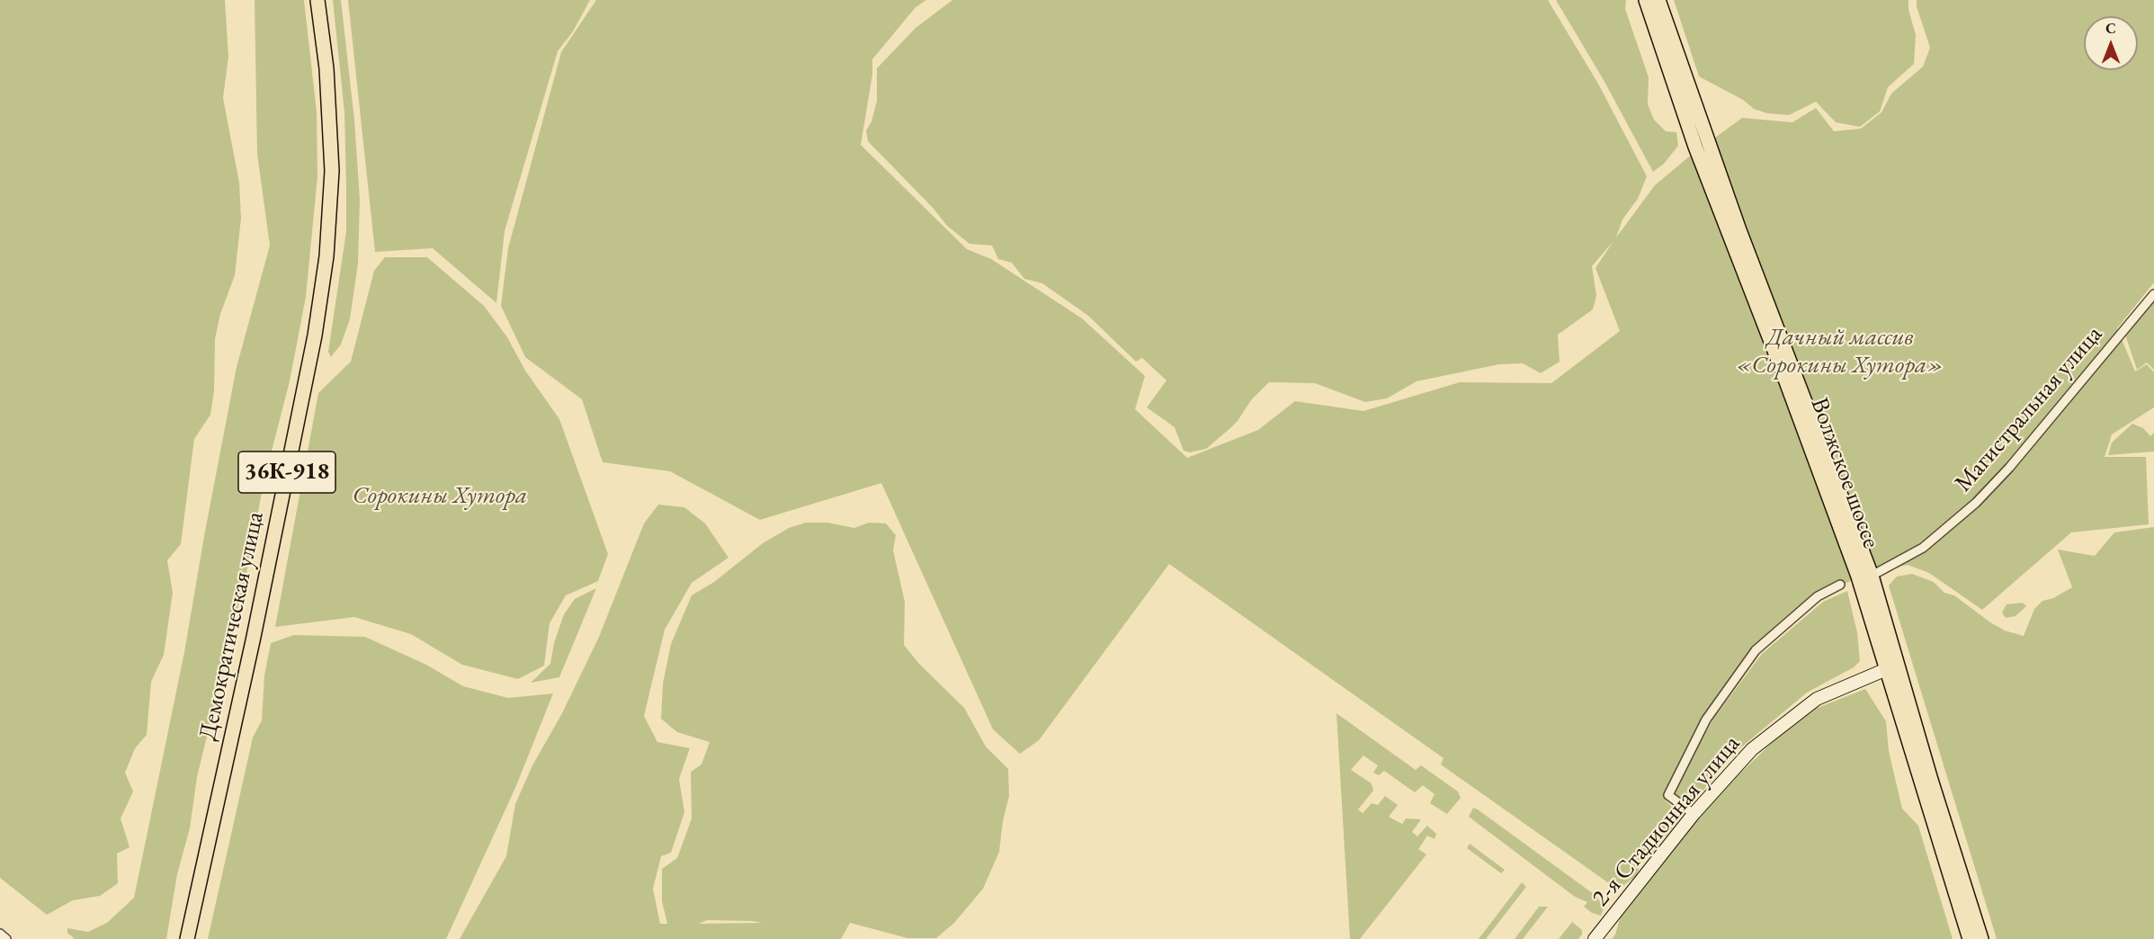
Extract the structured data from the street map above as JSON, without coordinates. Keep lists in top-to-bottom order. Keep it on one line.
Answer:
{"streets":{"main road":["36К-918","Волжское шоссе","Демократическая улица","2-я Стадионная улица"],"street":["Магистральная улица"]},"crossings":[["Магистральная улица","Волжское шоссе"],["Волжское шоссе","2-я Стадионная улица"]],"parks":["Дачный массив «Сорокины Хутора»","Сорокины Хутора"],"north":"top"}
